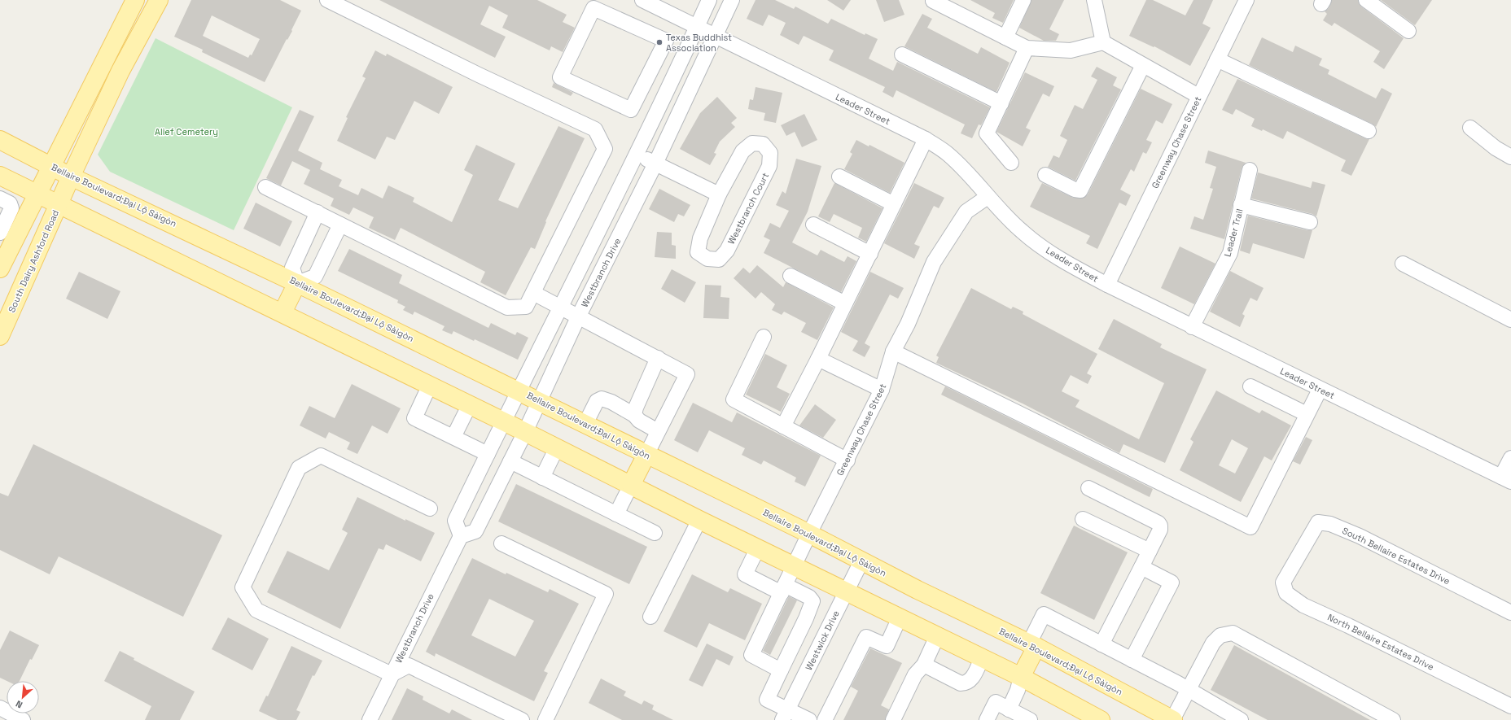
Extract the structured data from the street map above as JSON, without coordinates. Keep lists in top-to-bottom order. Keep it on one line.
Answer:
{"streets":{"main road":["Bellaire Boulevard;Đại Lộ Sàigòn","South Dairy Ashford Road"],"street":["Leader Street","Greenway Chase Street","Westbranch Court","Leader Trail","Westbranch Drive","South Bellaire Estates Drive","Westwick Drive","North Bellaire Estates Drive"]},"crossings":[["Leader Street","Greenway Chase Street"],["Leader Street","Leader Trail"],["Leader Street","Westbranch Drive"],["Greenway Chase Street","Bellaire Boulevard;Đại Lộ Sàigòn"],["Bellaire Boulevard;Đại Lộ Sàigòn","South Dairy Ashford Road"],["Bellaire Boulevard;Đại Lộ Sàigòn","Westbranch Drive"],["Bellaire Boulevard;Đại Lộ Sàigòn","Westwick Drive"],["South Bellaire Estates Drive","North Bellaire Estates Drive"]],"parks":["Alief Cemetery"],"places":["Texas Buddhist Association"],"north":"bottom left"}
